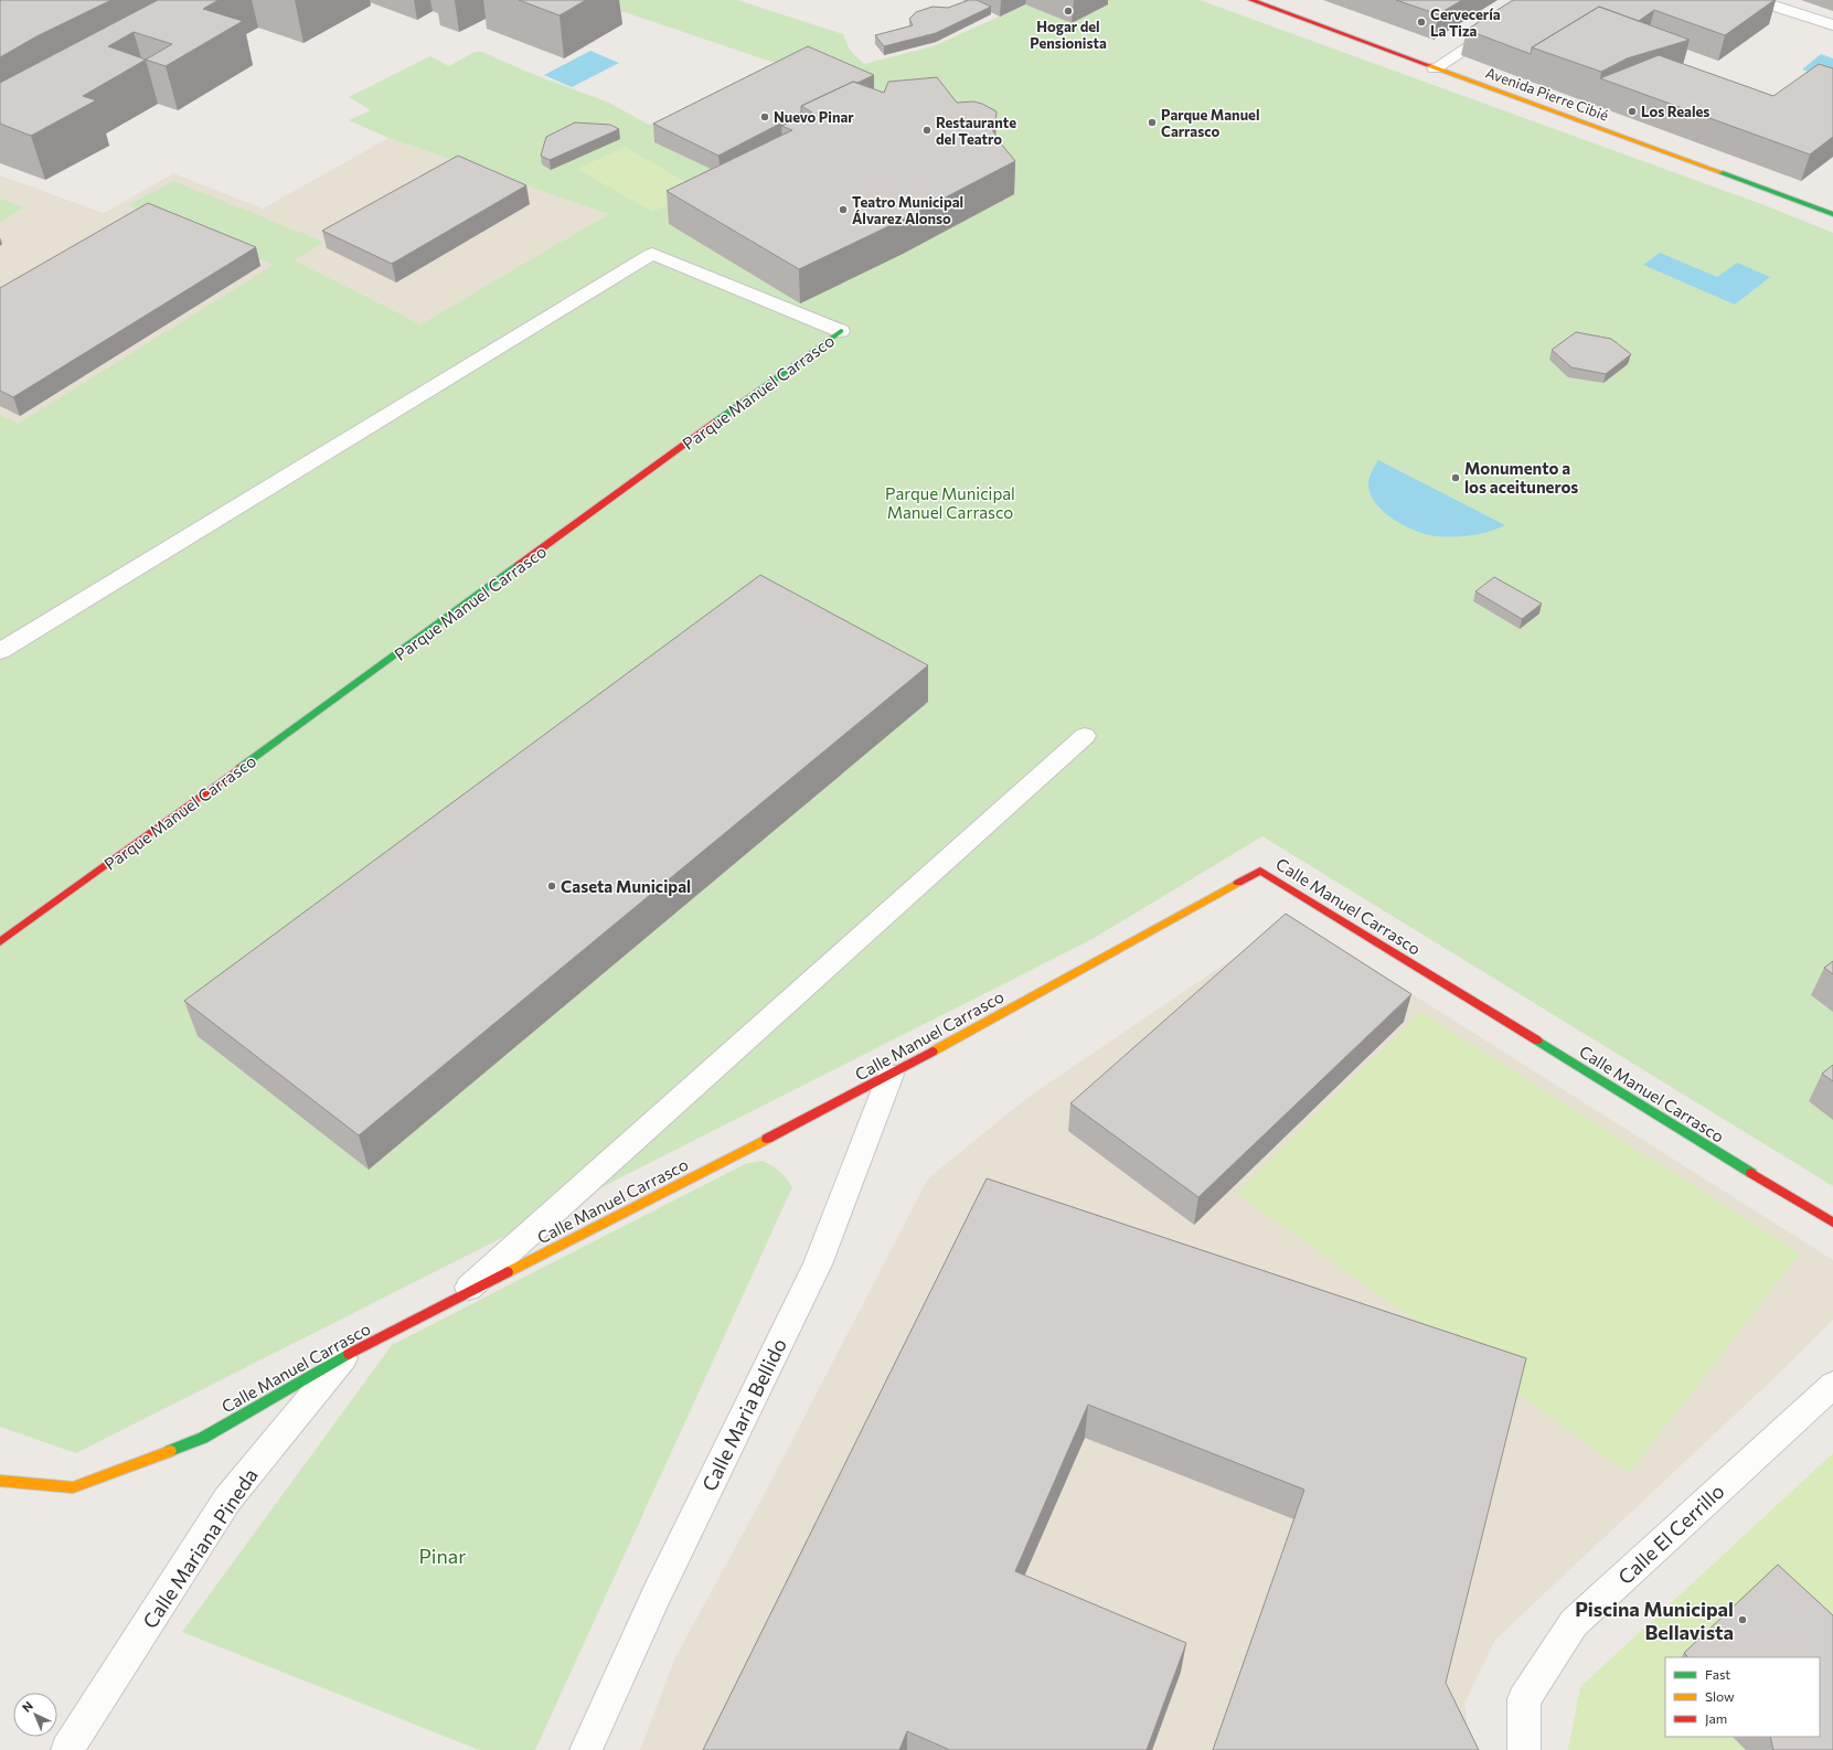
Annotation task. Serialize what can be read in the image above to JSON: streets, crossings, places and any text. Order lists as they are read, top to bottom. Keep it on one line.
{"streets":{"street":["Avenida Pierre Cibié","Parque Manuel Carrasco","Calle Manuel Carrasco","Calle Maria Bellido","Calle El Cerrillo","Calle Mariana Pineda"]},"crossings":[["Calle Manuel Carrasco","Calle Maria Bellido"],["Calle Manuel Carrasco","Calle Mariana Pineda"]],"parks":["Parque Municipal Manuel Carrasco","Pinar"],"places":["Hogar del Pensionista","Cervecería La Tiza","Los Reales","Nuevo Pinar","Parque Manuel Carrasco","Restaurante del Teatro","Teatro Municipal Álvarez Alonso","Monumento a los aceituneros","Caseta Municipal","Piscina Municipal Bellavista"],"legend":["Fast","Slow","Jam"],"north":"top left"}
